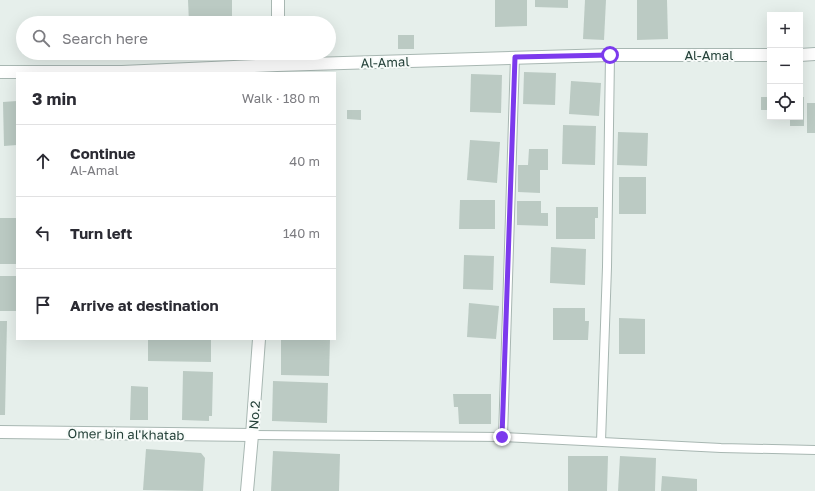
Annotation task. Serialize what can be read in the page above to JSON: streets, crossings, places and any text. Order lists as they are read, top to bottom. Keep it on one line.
{"streets":{"street":["Al-Amal","No.2","Omer bin al'khatab"]},"crossings":[["No.2","Omer bin al'khatab"]],"page":{"map_buttons":["+","−"],"search":"Search here","heading":["3 min","Walk · 180 m"],"list":[["Continue","Al-Amal","40 m"],["Turn left","140 m"],"Arrive at destination"]}}
